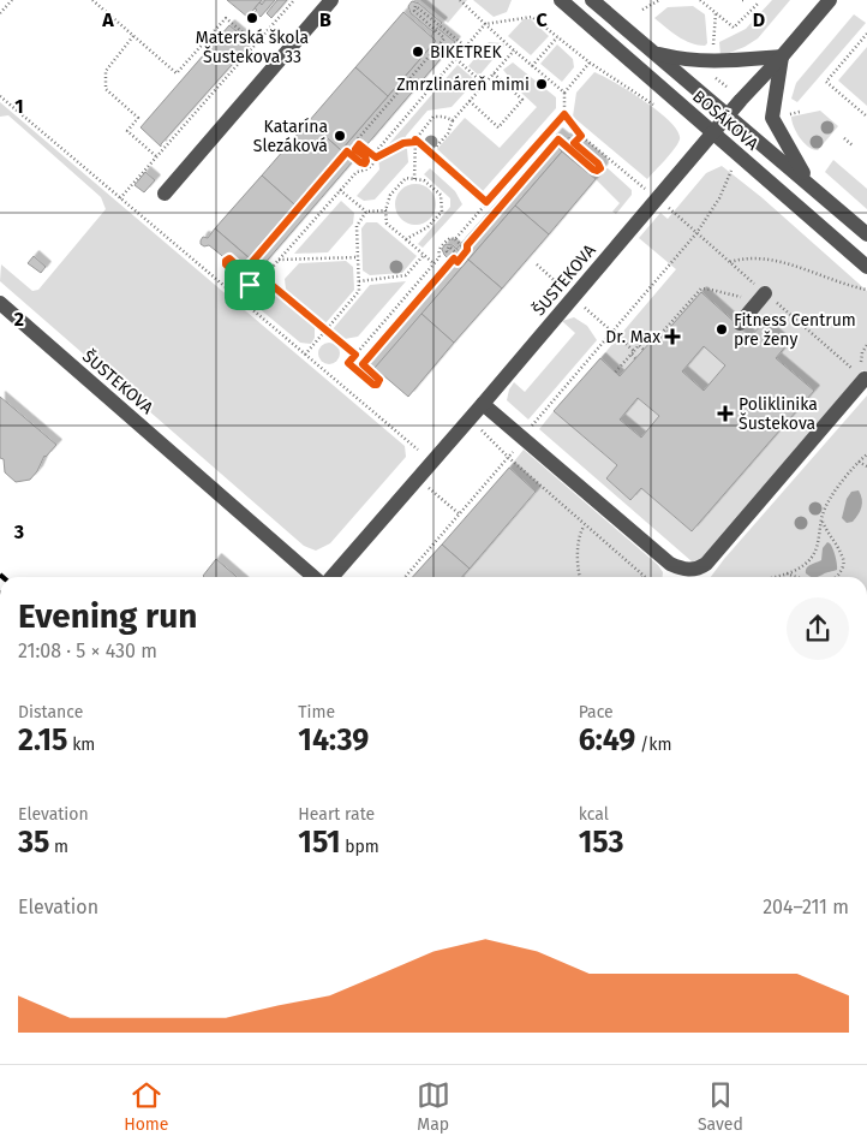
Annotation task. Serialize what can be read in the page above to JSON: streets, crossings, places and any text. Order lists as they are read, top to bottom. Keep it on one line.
{"streets":{"street":["BOSÁKOVA","ŠUSTEKOVA"]},"crossings":[["BOSÁKOVA","ŠUSTEKOVA"]],"places":{"other":["Materská škola Šustekova 33","BIKETREK","Zmrzlináreň mimi","Katarína Slezáková","Fitness Centrum pre ženy"],"health":["Dr. Max","Poliklinika Šustekova"]},"page":{"heading":["Evening run","21:08 · 5 × 430 m"],"stats":[["Distance","2.15 km"],["Time","14:39"],["Pace","6:49 /km"],["Elevation","35 m"],["Heart rate","151 bpm"],["kcal","153"]],"chart":["Elevation","204–211 m"],"tabs":["Home","Map","Saved"]},"grid":{"columns":["A","B","C","D"],"rows":["1","2","3"]}}
